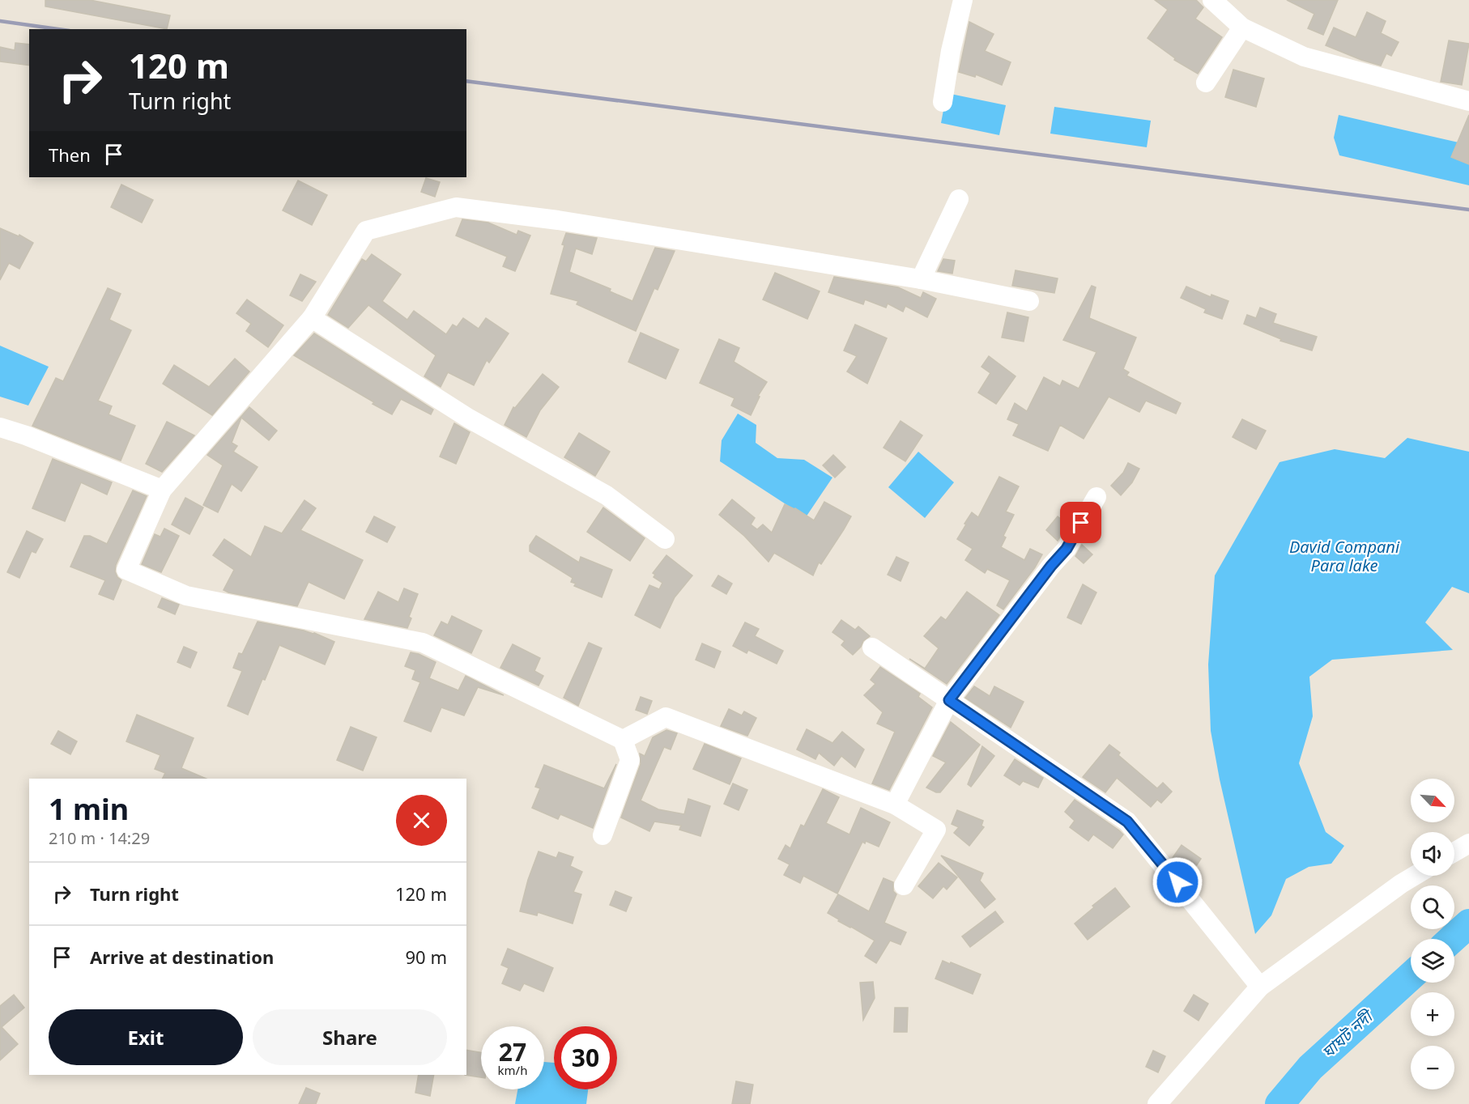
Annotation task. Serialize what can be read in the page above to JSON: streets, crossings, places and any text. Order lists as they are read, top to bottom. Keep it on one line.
{"water":["David Compani Para lake","ঘাঘট নদী"],"north":"bottom right","page":{"turn":["120 m","Turn right"],"then":"Then","map_buttons":["+","−"],"heading":["1 min","210 m · 14:29"],"list":[{"name":"Turn right","value":"120 m"},{"name":"Arrive at destination","value":"90 m"}],"buttons":["Exit","Share"],"speed":"27 km/h","limit":"30"}}
